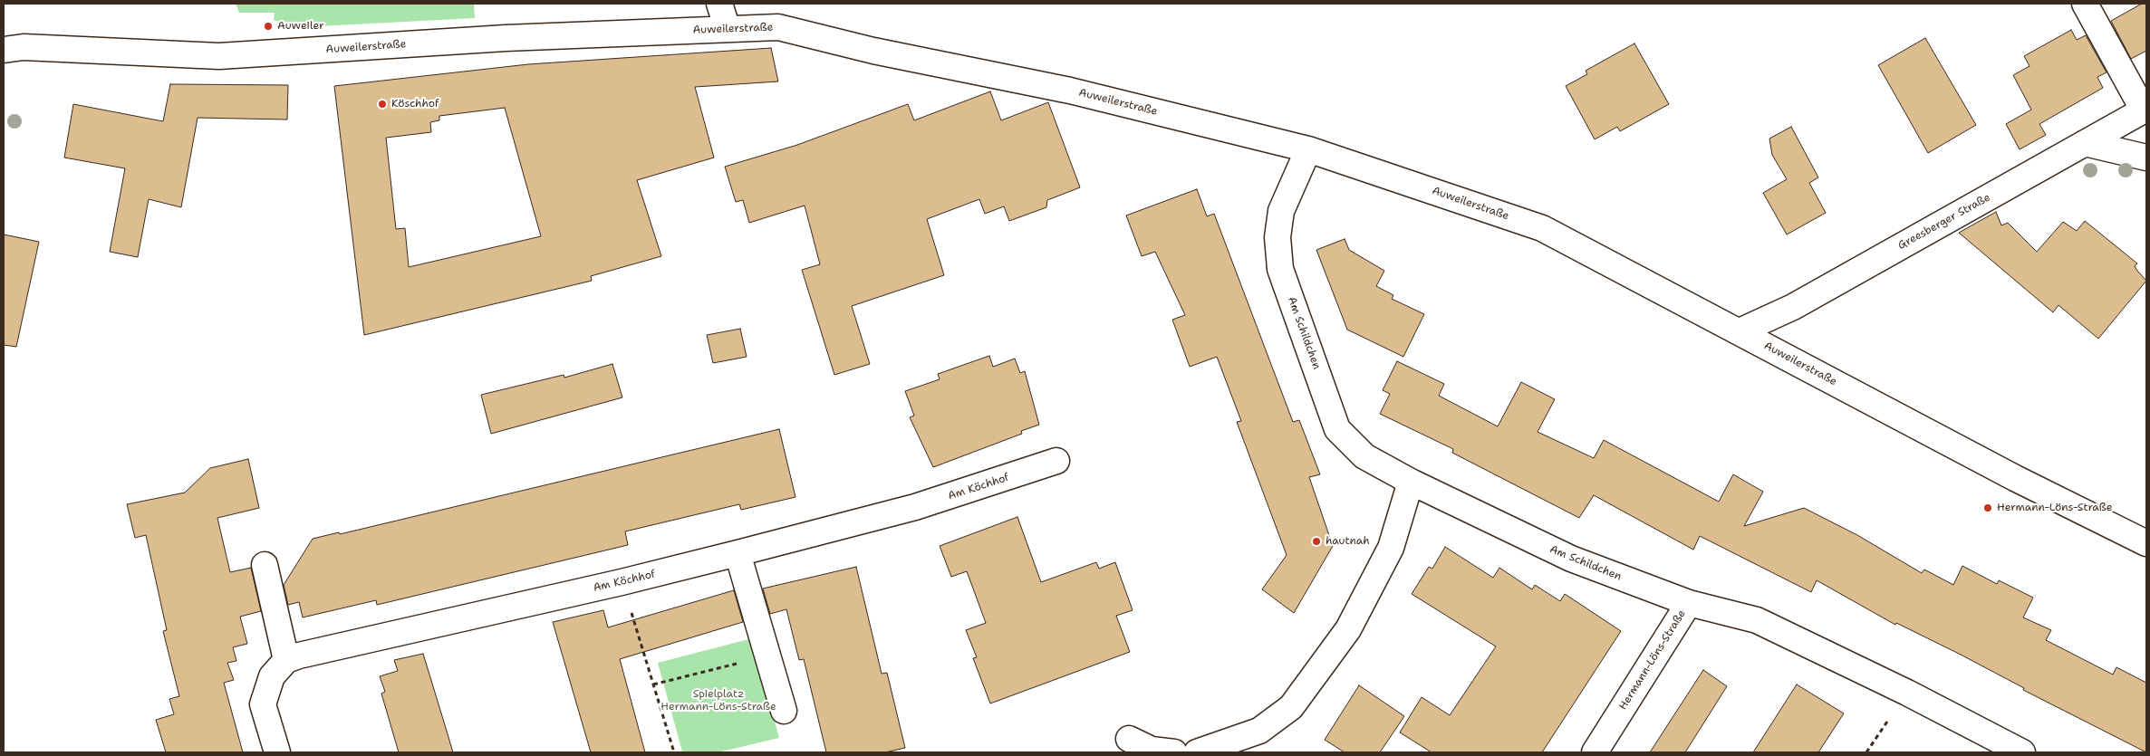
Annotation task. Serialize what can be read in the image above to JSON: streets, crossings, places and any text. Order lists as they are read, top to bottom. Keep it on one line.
{"streets":{"street":["Auweilerstraße","Greesberger Straße","Am Schildchen","Am Köchhof","Hermann-Löns-Straße"]},"crossings":[["Auweilerstraße","Greesberger Straße"],["Auweilerstraße","Am Schildchen"],["Am Schildchen","Hermann-Löns-Straße"]],"parks":["Spielplatz Hermann-Löns-Straße"],"places":["Auweiler","Köschhof","Hermann-Löns-Straße","hautnah"]}
